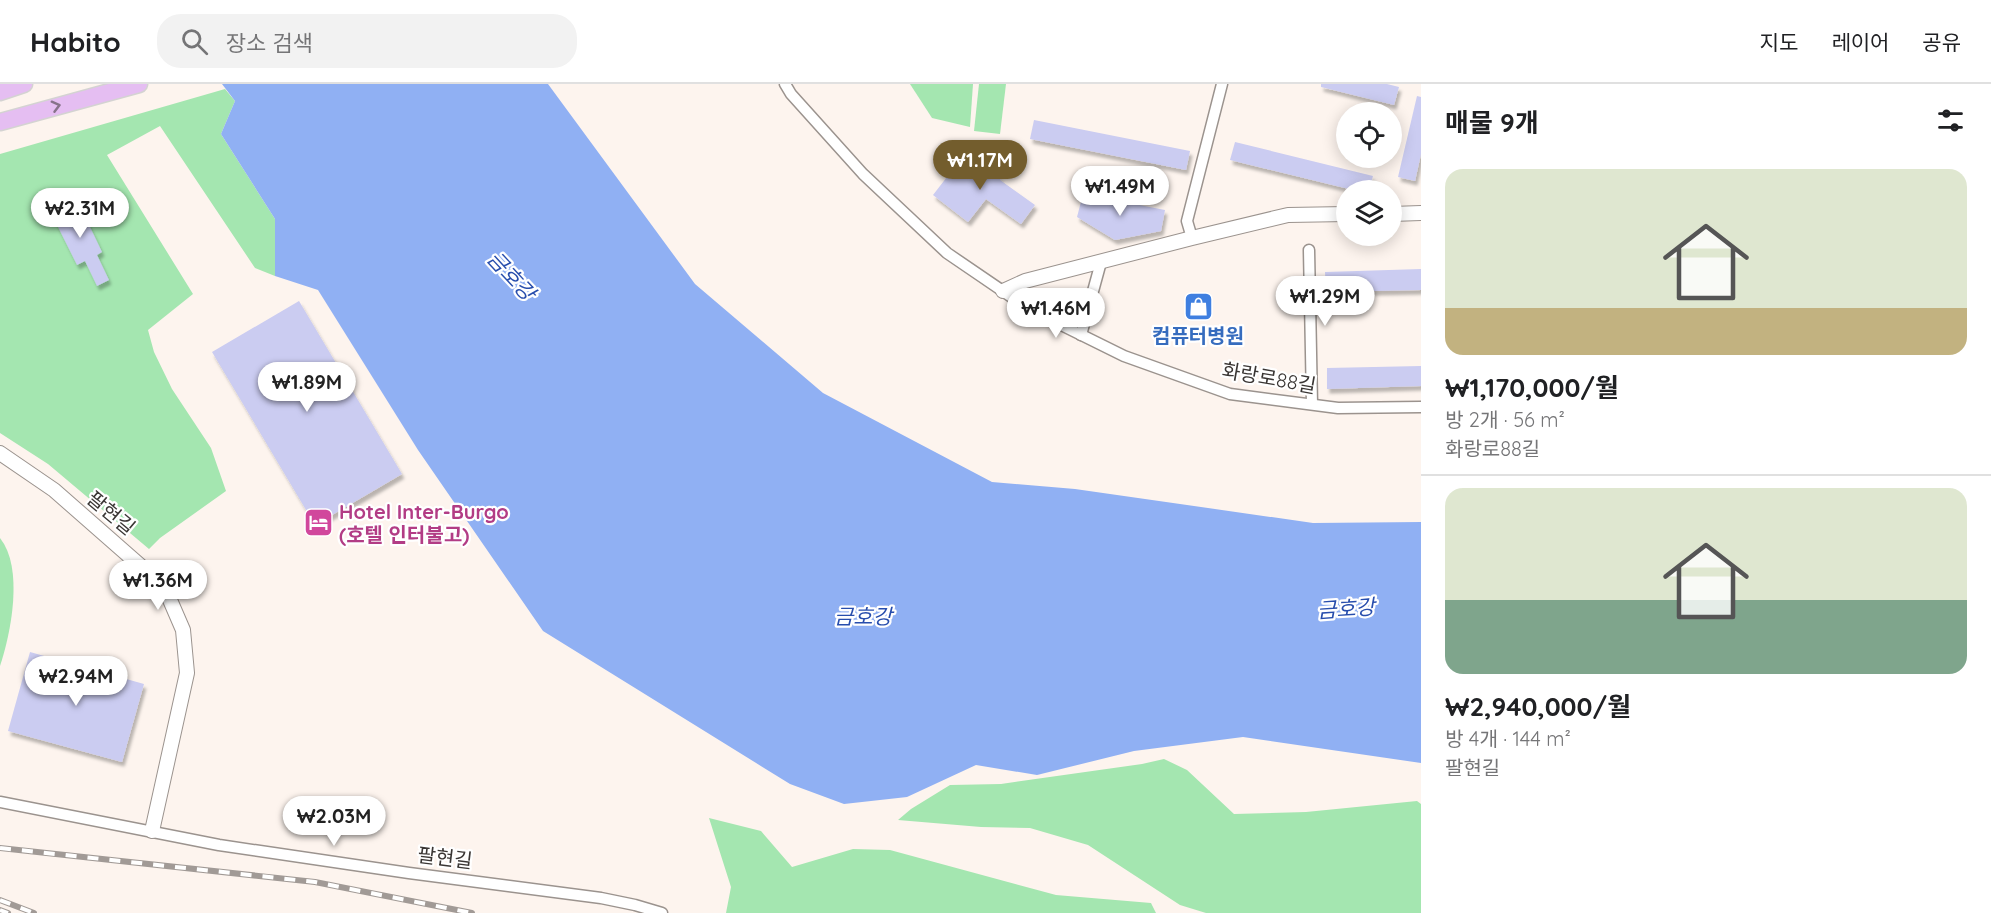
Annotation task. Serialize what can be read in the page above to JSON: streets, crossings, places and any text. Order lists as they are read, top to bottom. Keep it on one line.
{"streets":{"street":["화랑로88길","팔현길"]},"water":["금호강"],"places":{"shop":["컴퓨터병원"],"hotel":["Hotel Inter-Burgo (호텔 인터불고)"]},"page":{"header":"Habito","search":"장소 검색","nav":["지도","레이어","공유"],"heading":"매물 9개","price":["₩1.17M","₩1.49M","₩2.31M","₩1.29M","₩1.46M","₩1.89M","₩1.36M","₩2.94M","₩2.03M"],"list":[{"name":"₩1,170,000/월","note":"방 2개 · 56 m² · 화랑로88길"},{"name":"₩2,940,000/월","note":"방 4개 · 144 m² · 팔현길"}]}}
